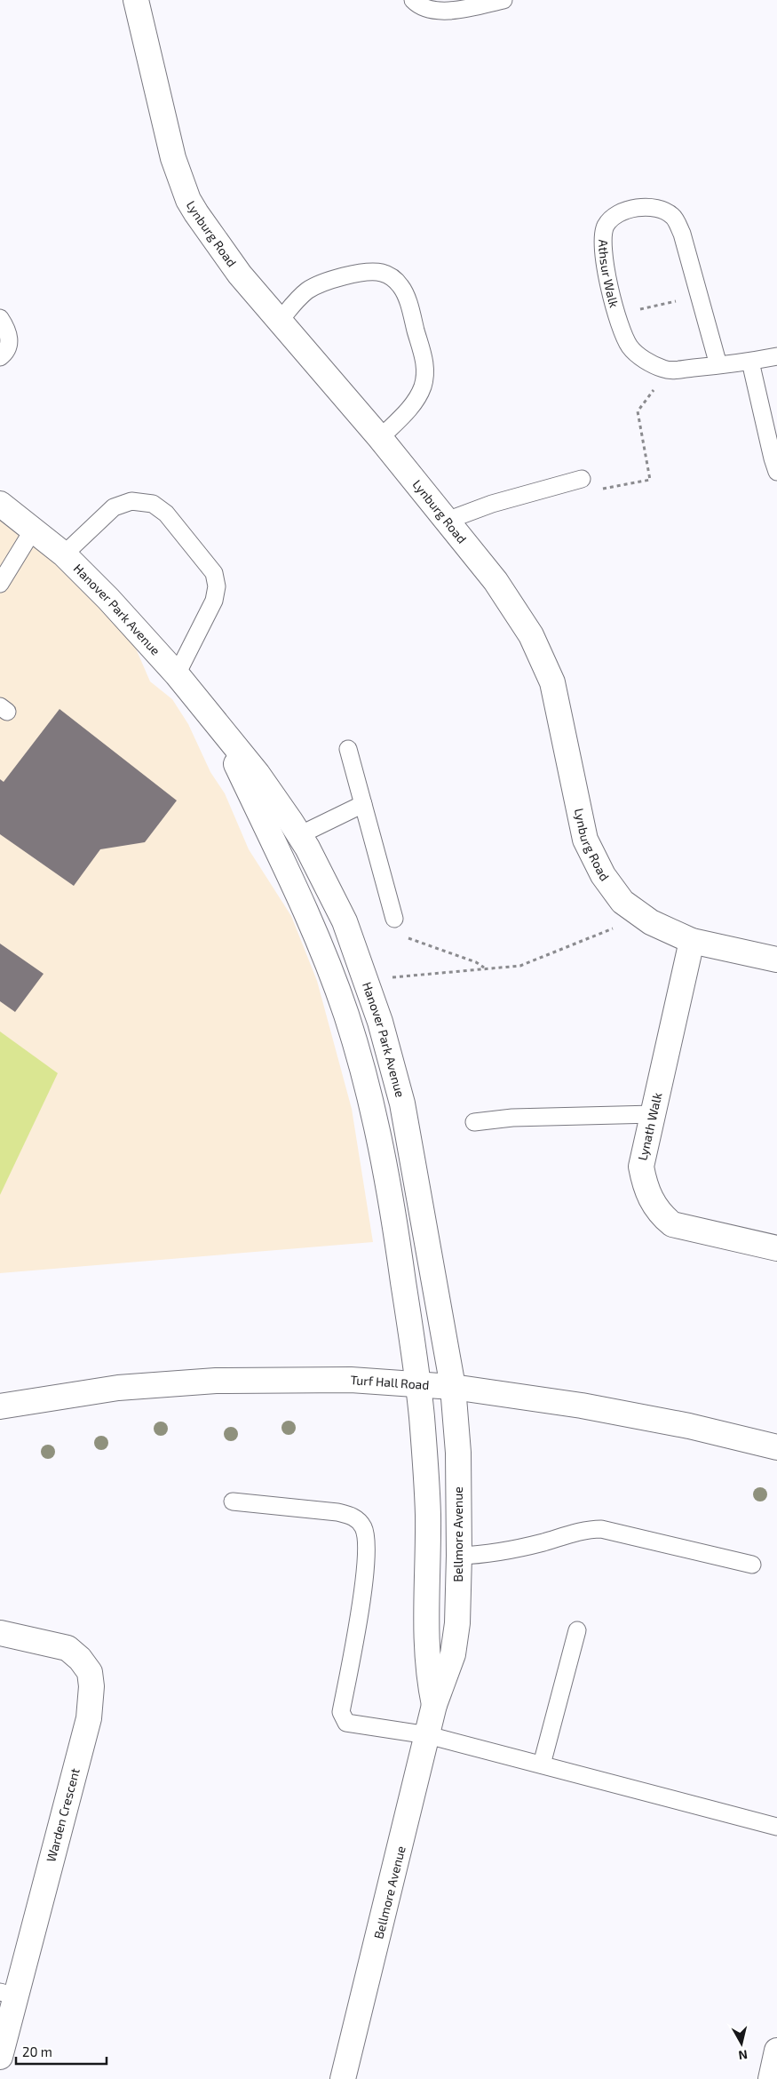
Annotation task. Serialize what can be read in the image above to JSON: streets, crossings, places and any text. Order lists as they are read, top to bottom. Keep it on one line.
{"streets":{"street":["Lynburg Road","Hanover Park Avenue","Lynath Walk","Turf Hall Road","Bellmore Avenue","Warden Crescent"],"lane":["Athsur Walk"]},"crossings":[["Lynburg Road","Lynath Walk"],["Hanover Park Avenue","Turf Hall Road"],["Hanover Park Avenue","Bellmore Avenue"],["Turf Hall Road","Bellmore Avenue"]],"scale_bar":"20 m","north":"bottom"}
